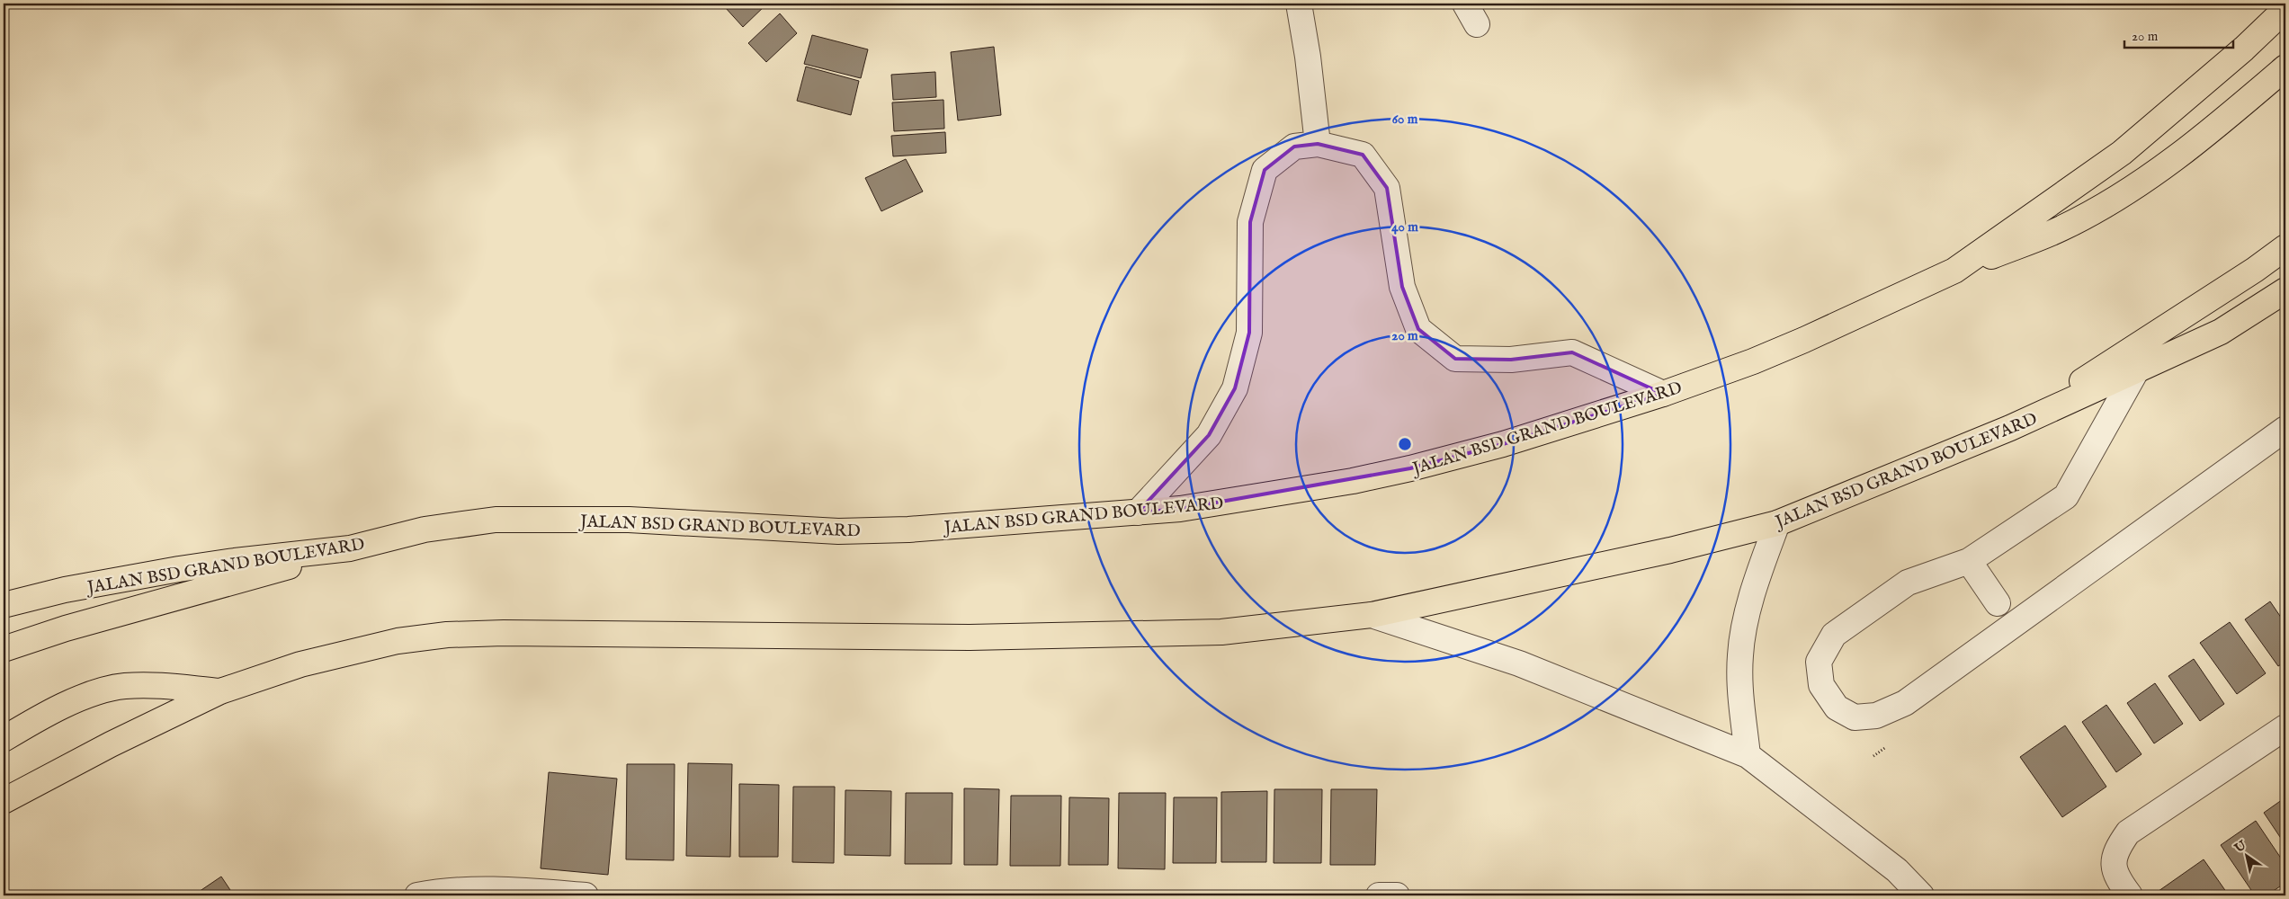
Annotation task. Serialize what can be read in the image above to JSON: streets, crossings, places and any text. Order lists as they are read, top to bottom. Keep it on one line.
{"streets":{"main road":["JALAN BSD GRAND BOULEVARD"]},"scale_bar":"20 m","north":"top left","rings":["60 m","40 m","20 m"]}
